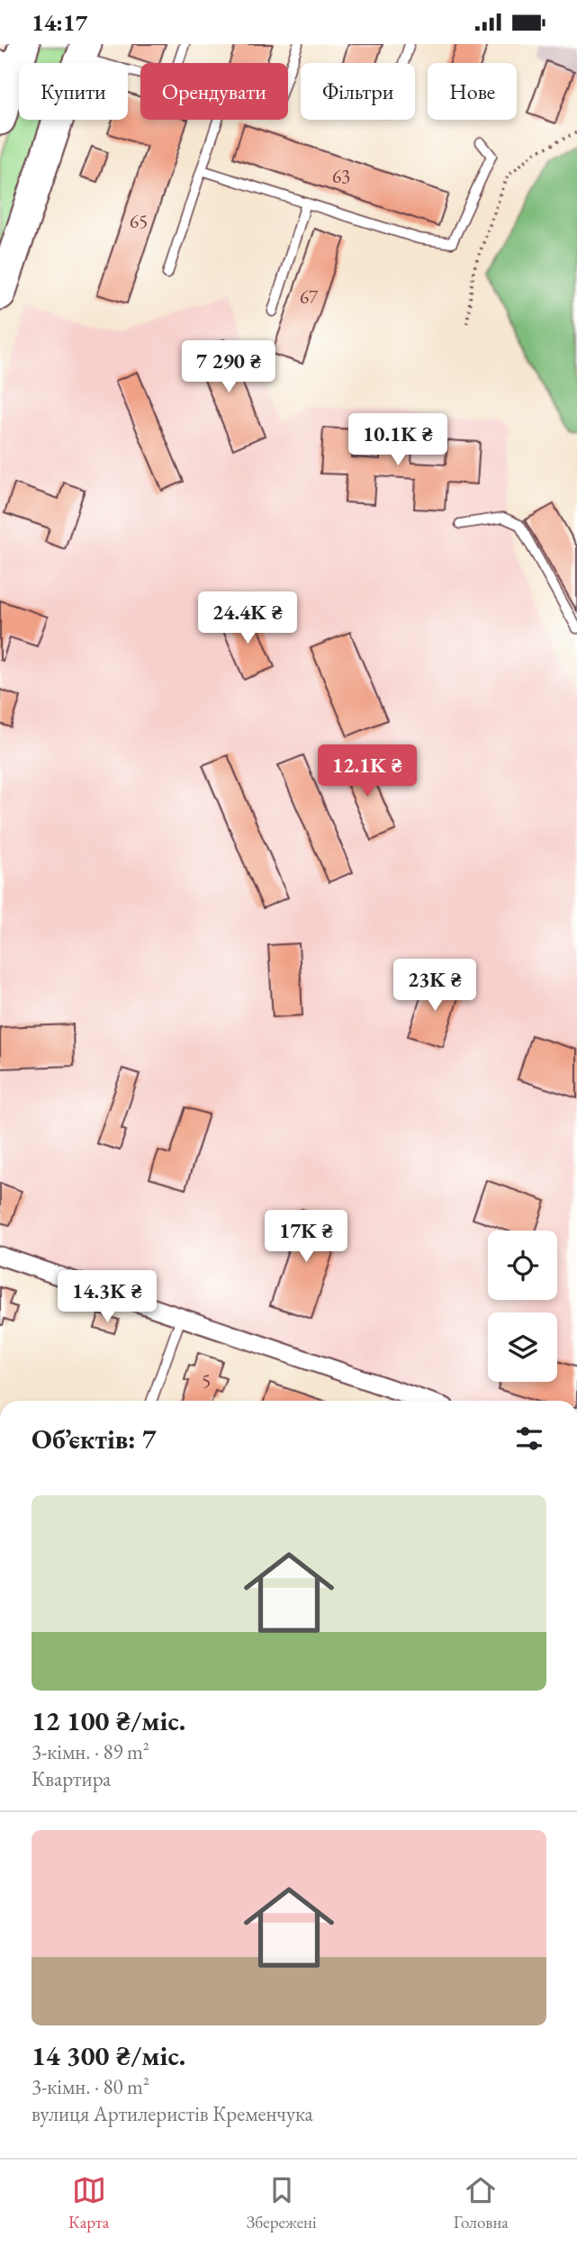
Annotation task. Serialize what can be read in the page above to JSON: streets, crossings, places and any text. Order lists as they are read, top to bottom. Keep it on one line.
{"house_numbers":["63","65","67","5"],"page":{"status":"14:17","chip":["Купити","Орендувати","Фільтри","Нове"],"price":["7 290 ₴","10.1K ₴","24.4K ₴","12.1K ₴","23K ₴","17K ₴","14.3K ₴"],"heading":"Об’єктів: 7","list":[{"name":"12 100 ₴/міс.","note":"3-кімн. · 89 m² · Квартира"},{"name":"14 300 ₴/міс.","note":"3-кімн. · 80 m² · вулиця Артилеристів Кременчука"}],"tabs":["Карта","Збережені","Головна"]}}
